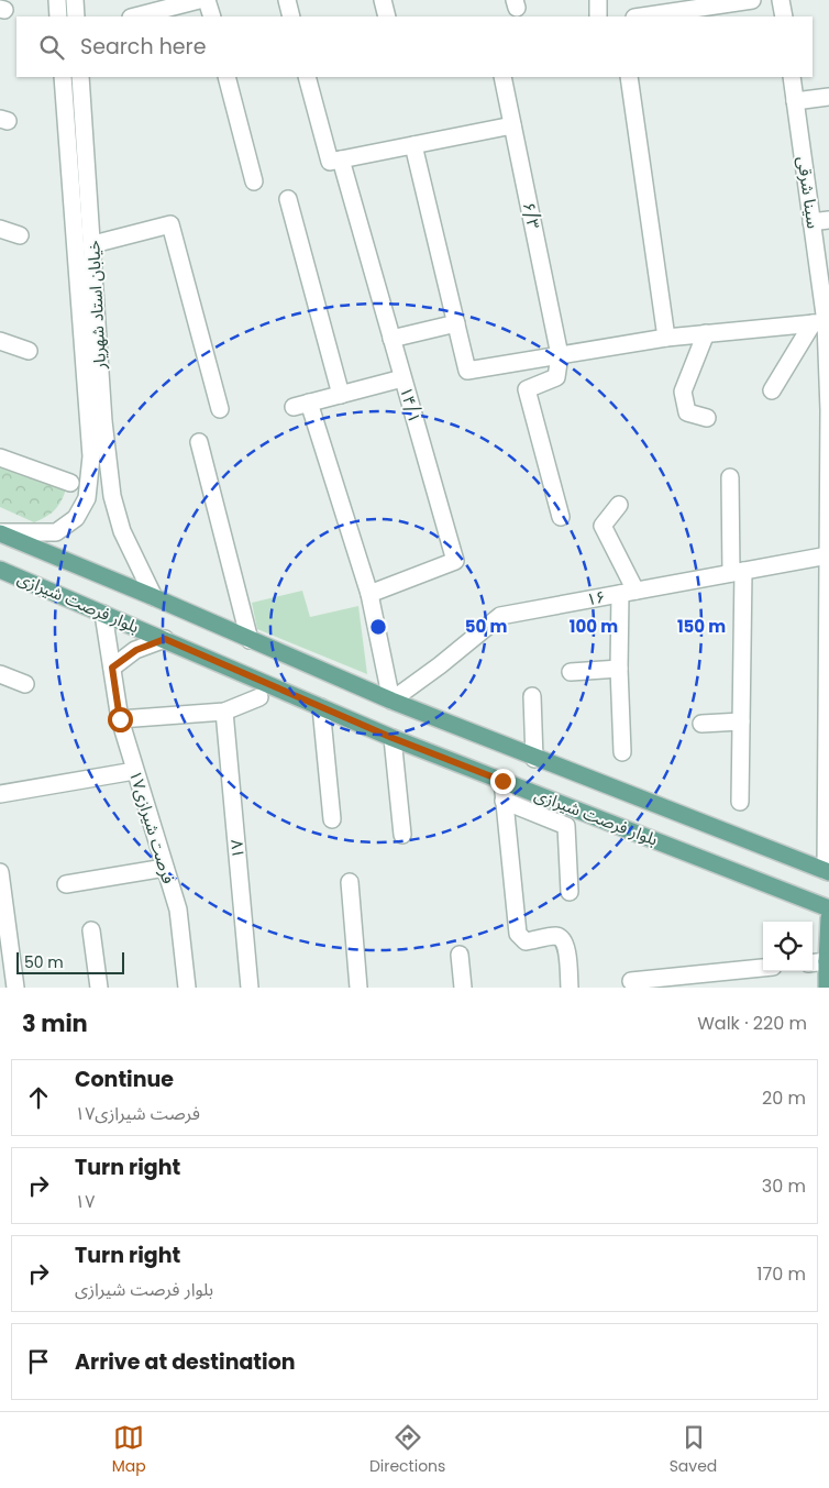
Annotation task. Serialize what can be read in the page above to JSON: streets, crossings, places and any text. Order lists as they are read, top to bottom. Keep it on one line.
{"streets":{"main road":["بلوار فرصت شیرازی"],"street":["سینا شرقی","۶/۳","خیابان استاد شهریار","۱۴/۱","۱۶","۱۷فرصت شیرازی","۱۷"]},"crossings":[["سینا شرقی","۱۶"],["سینا شرقی","بلوار فرصت شیرازی"],["خیابان استاد شهریار","بلوار فرصت شیرازی"],["۱۶","بلوار فرصت شیرازی"],["بلوار فرصت شیرازی","۱۷فرصت شیرازی"]],"scale_bar":"50 m","page":{"search":"Search here","scale":"50 m","heading":["3 min","Walk · 220 m"],"list":[["Continue","۱۷فرصت شیرازی","20 m"],["Turn right","۱۷","30 m"],["Turn right","بلوار فرصت شیرازی","170 m"],"Arrive at destination"],"nav":["Map","Directions","Saved"]},"rings":["50 m","100 m","150 m"]}
